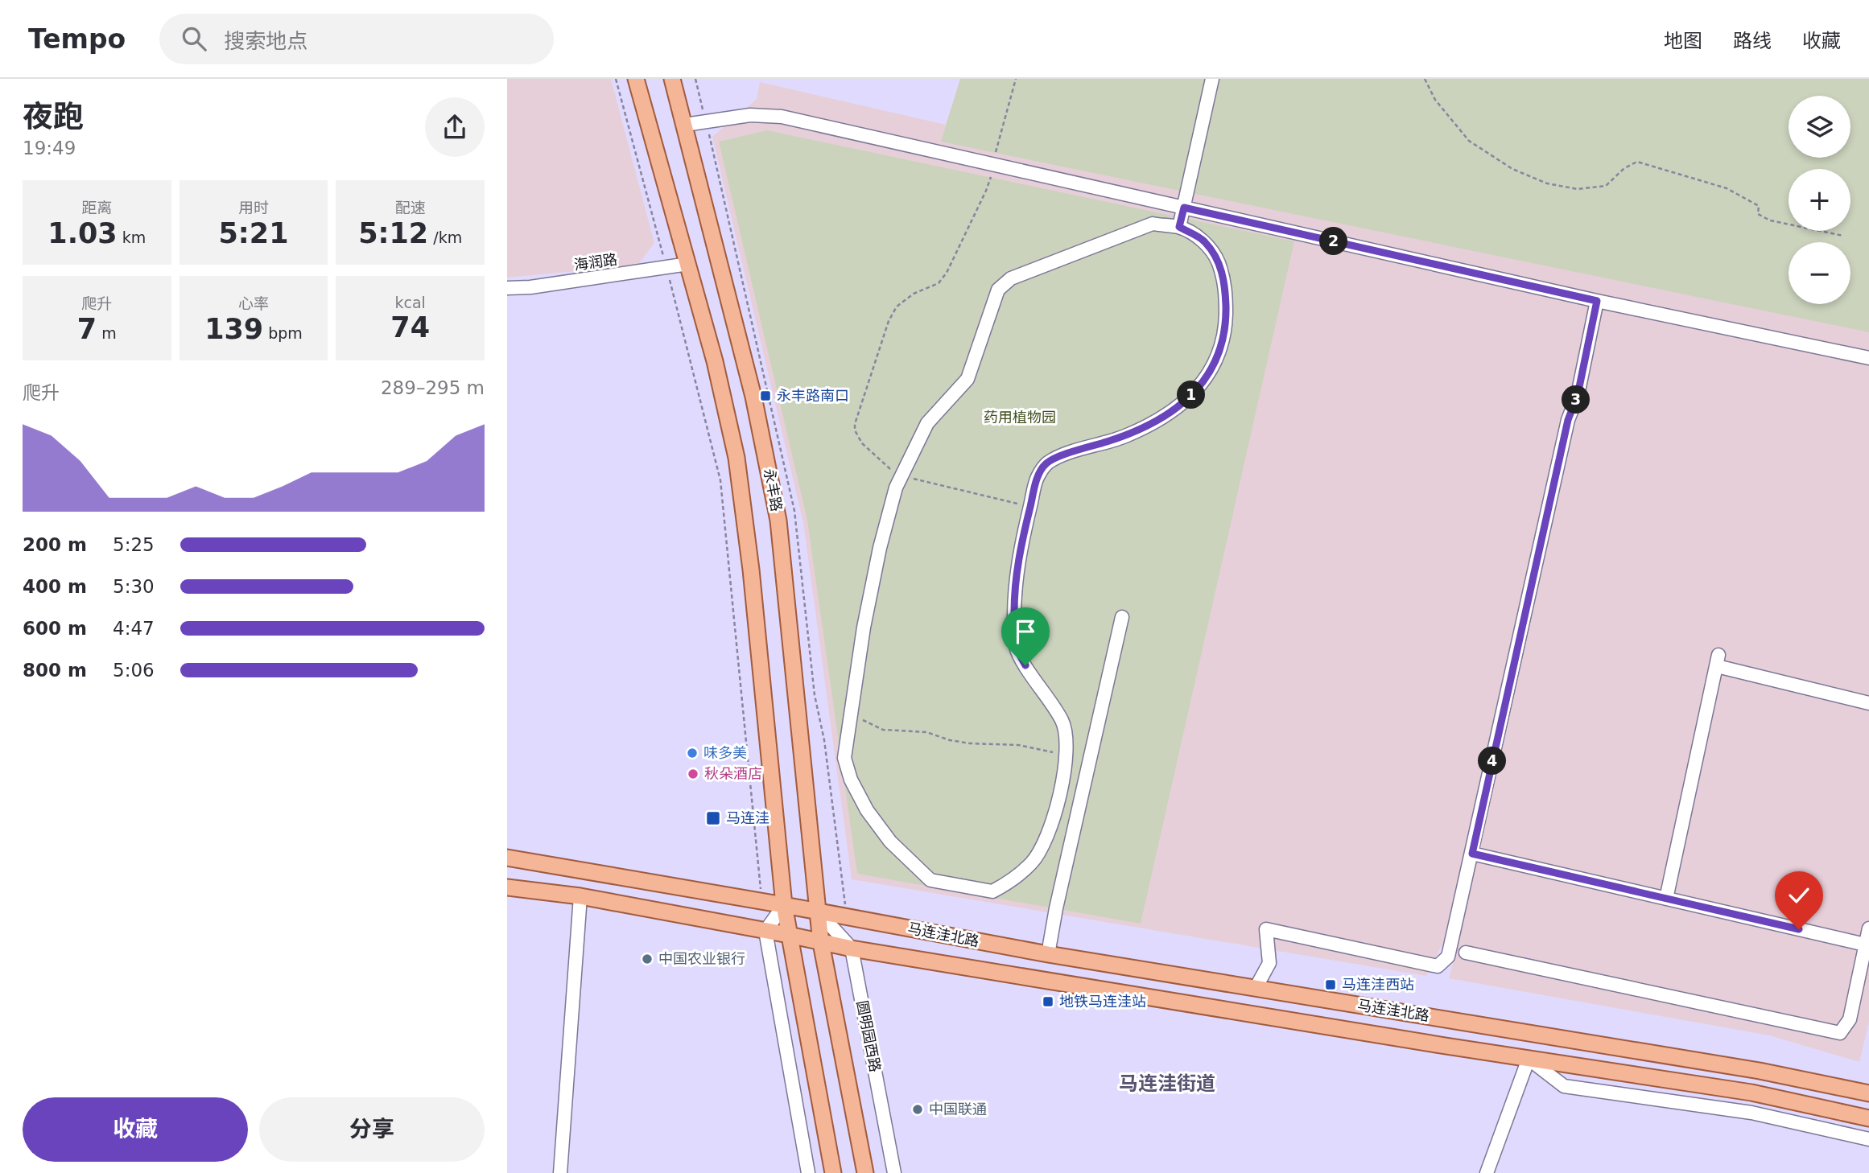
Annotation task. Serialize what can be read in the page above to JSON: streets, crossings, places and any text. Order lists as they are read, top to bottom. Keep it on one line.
{"streets":{"main road":["永丰路","马连洼北路","圆明园西路"],"street":["海润路"]},"crossings":[["海润路","永丰路"],["永丰路","马连洼北路"],["永丰路","圆明园西路"],["马连洼北路","圆明园西路"]],"districts":["马连洼街道"],"parks":["药用植物园"],"places":{"transit":["永丰路南口","马连洼","马连洼西站","地铁马连洼站"],"other":["味多美","秋朵酒店","中国农业银行","中国联通"]},"page":{"header":"Tempo","search":"搜索地点","nav":["地图","路线","收藏"],"heading":["夜跑","19:49"],"map_buttons":["+","−"],"stats":[["距离","1.03 km"],["用时","5:21"],["配速","5:12 /km"],["爬升","7 m"],["心率","139 bpm"],["kcal","74"]],"pins":["2","1","3","4"],"chart":["爬升","289–295 m"],"list":[{"name":"200 m","note":"5:25"},{"name":"400 m","note":"5:30"},{"name":"600 m","note":"4:47"},{"name":"800 m","note":"5:06"}],"buttons":["收藏","分享"]}}
